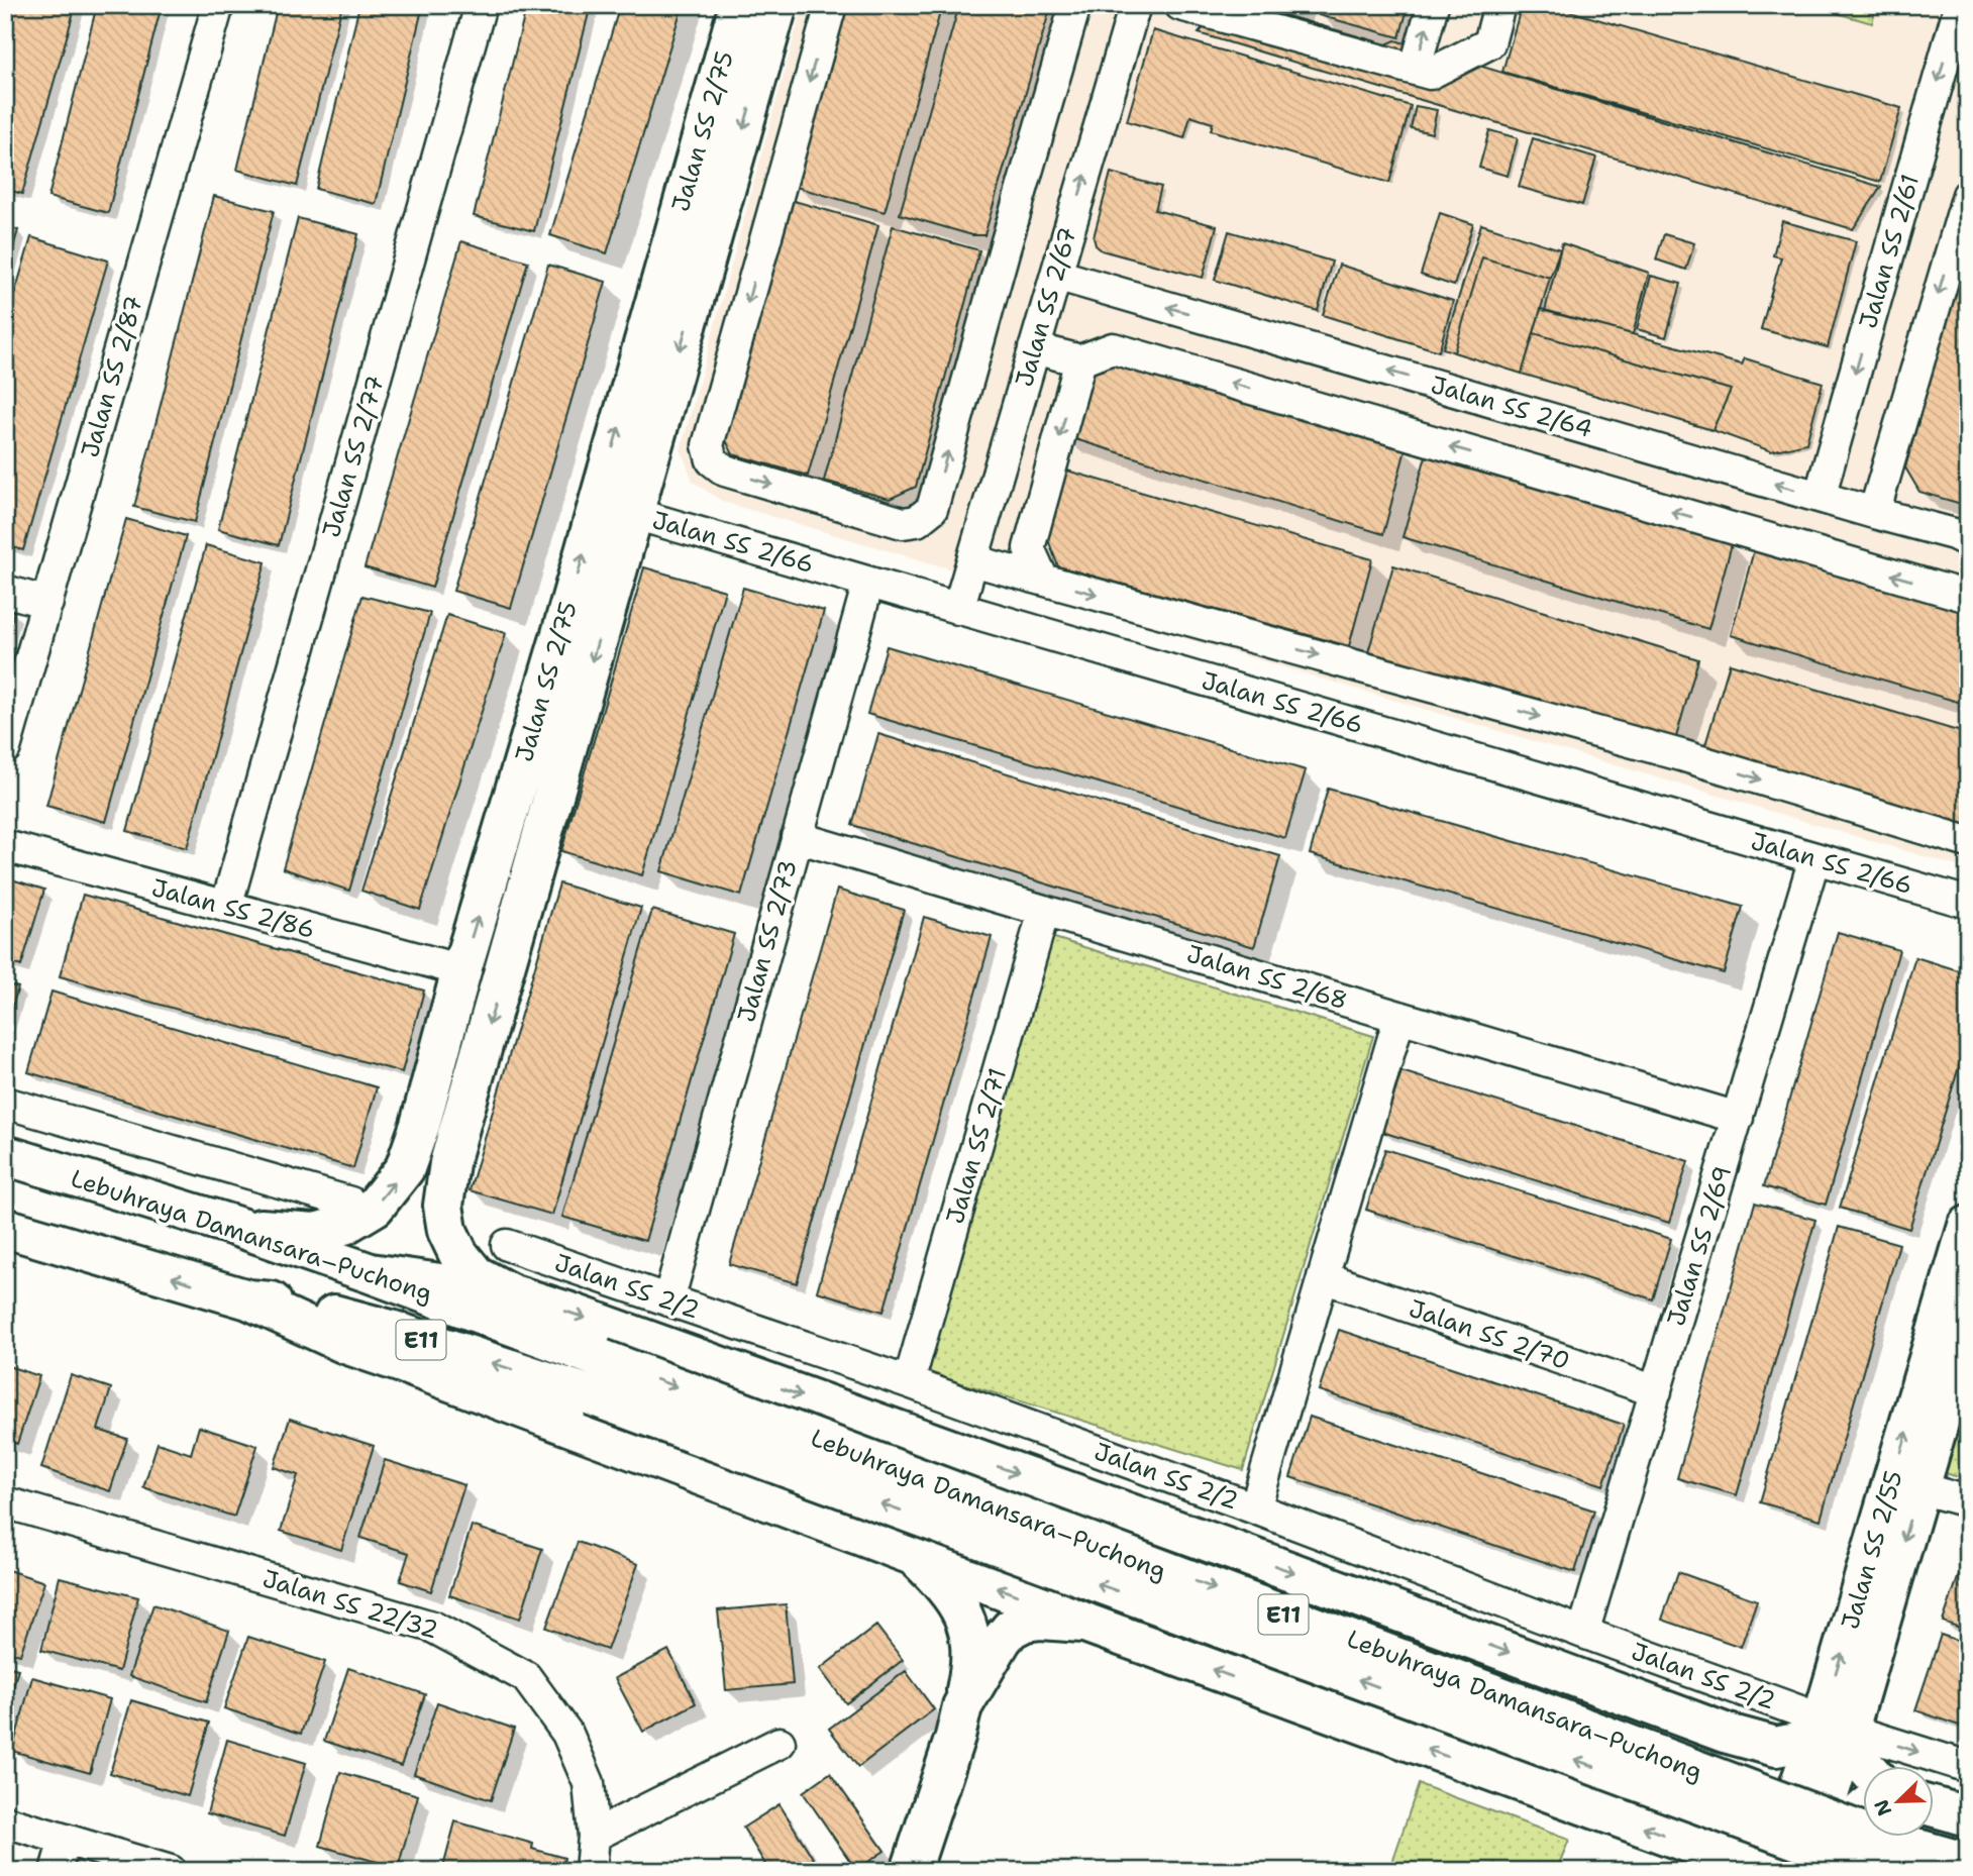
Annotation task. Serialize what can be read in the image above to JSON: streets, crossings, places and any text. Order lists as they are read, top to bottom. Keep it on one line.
{"streets":{"main road":["Jalan SS 2/75","Lebuhraya Damansara–Puchong","E11","Jalan SS 2/55"],"street":["Jalan SS 2/61","Jalan SS 2/67","Jalan SS 2/87","Jalan SS 2/64","Jalan SS 2/77","Jalan SS 2/66","Jalan SS 2/86","Jalan SS 2/73","Jalan SS 2/68","Jalan SS 2/71","Jalan SS 2/69","Jalan SS 2/2","Jalan SS 2/70","Jalan SS 22/32"]},"crossings":[["Jalan SS 2/75","Jalan SS 2/66"],["Jalan SS 2/75","Jalan SS 2/86"],["Jalan SS 2/75","Lebuhraya Damansara–Puchong"],["Jalan SS 2/61","Jalan SS 2/64"],["Jalan SS 2/67","Jalan SS 2/64"],["Jalan SS 2/67","Jalan SS 2/66"],["Jalan SS 2/77","Jalan SS 2/86"],["Jalan SS 2/66","Jalan SS 2/73"],["Jalan SS 2/66","Jalan SS 2/69"],["Jalan SS 2/73","Jalan SS 2/68"],["Jalan SS 2/73","Jalan SS 2/2"],["Jalan SS 2/68","Jalan SS 2/71"],["Jalan SS 2/68","Jalan SS 2/69"],["Jalan SS 2/71","Jalan SS 2/2"],["Jalan SS 2/69","Jalan SS 2/2"],["Jalan SS 2/69","Jalan SS 2/70"],["Jalan SS 2/2","Jalan SS 2/55"]],"one_way":["Jalan SS 2/67"],"north":"bottom left"}
